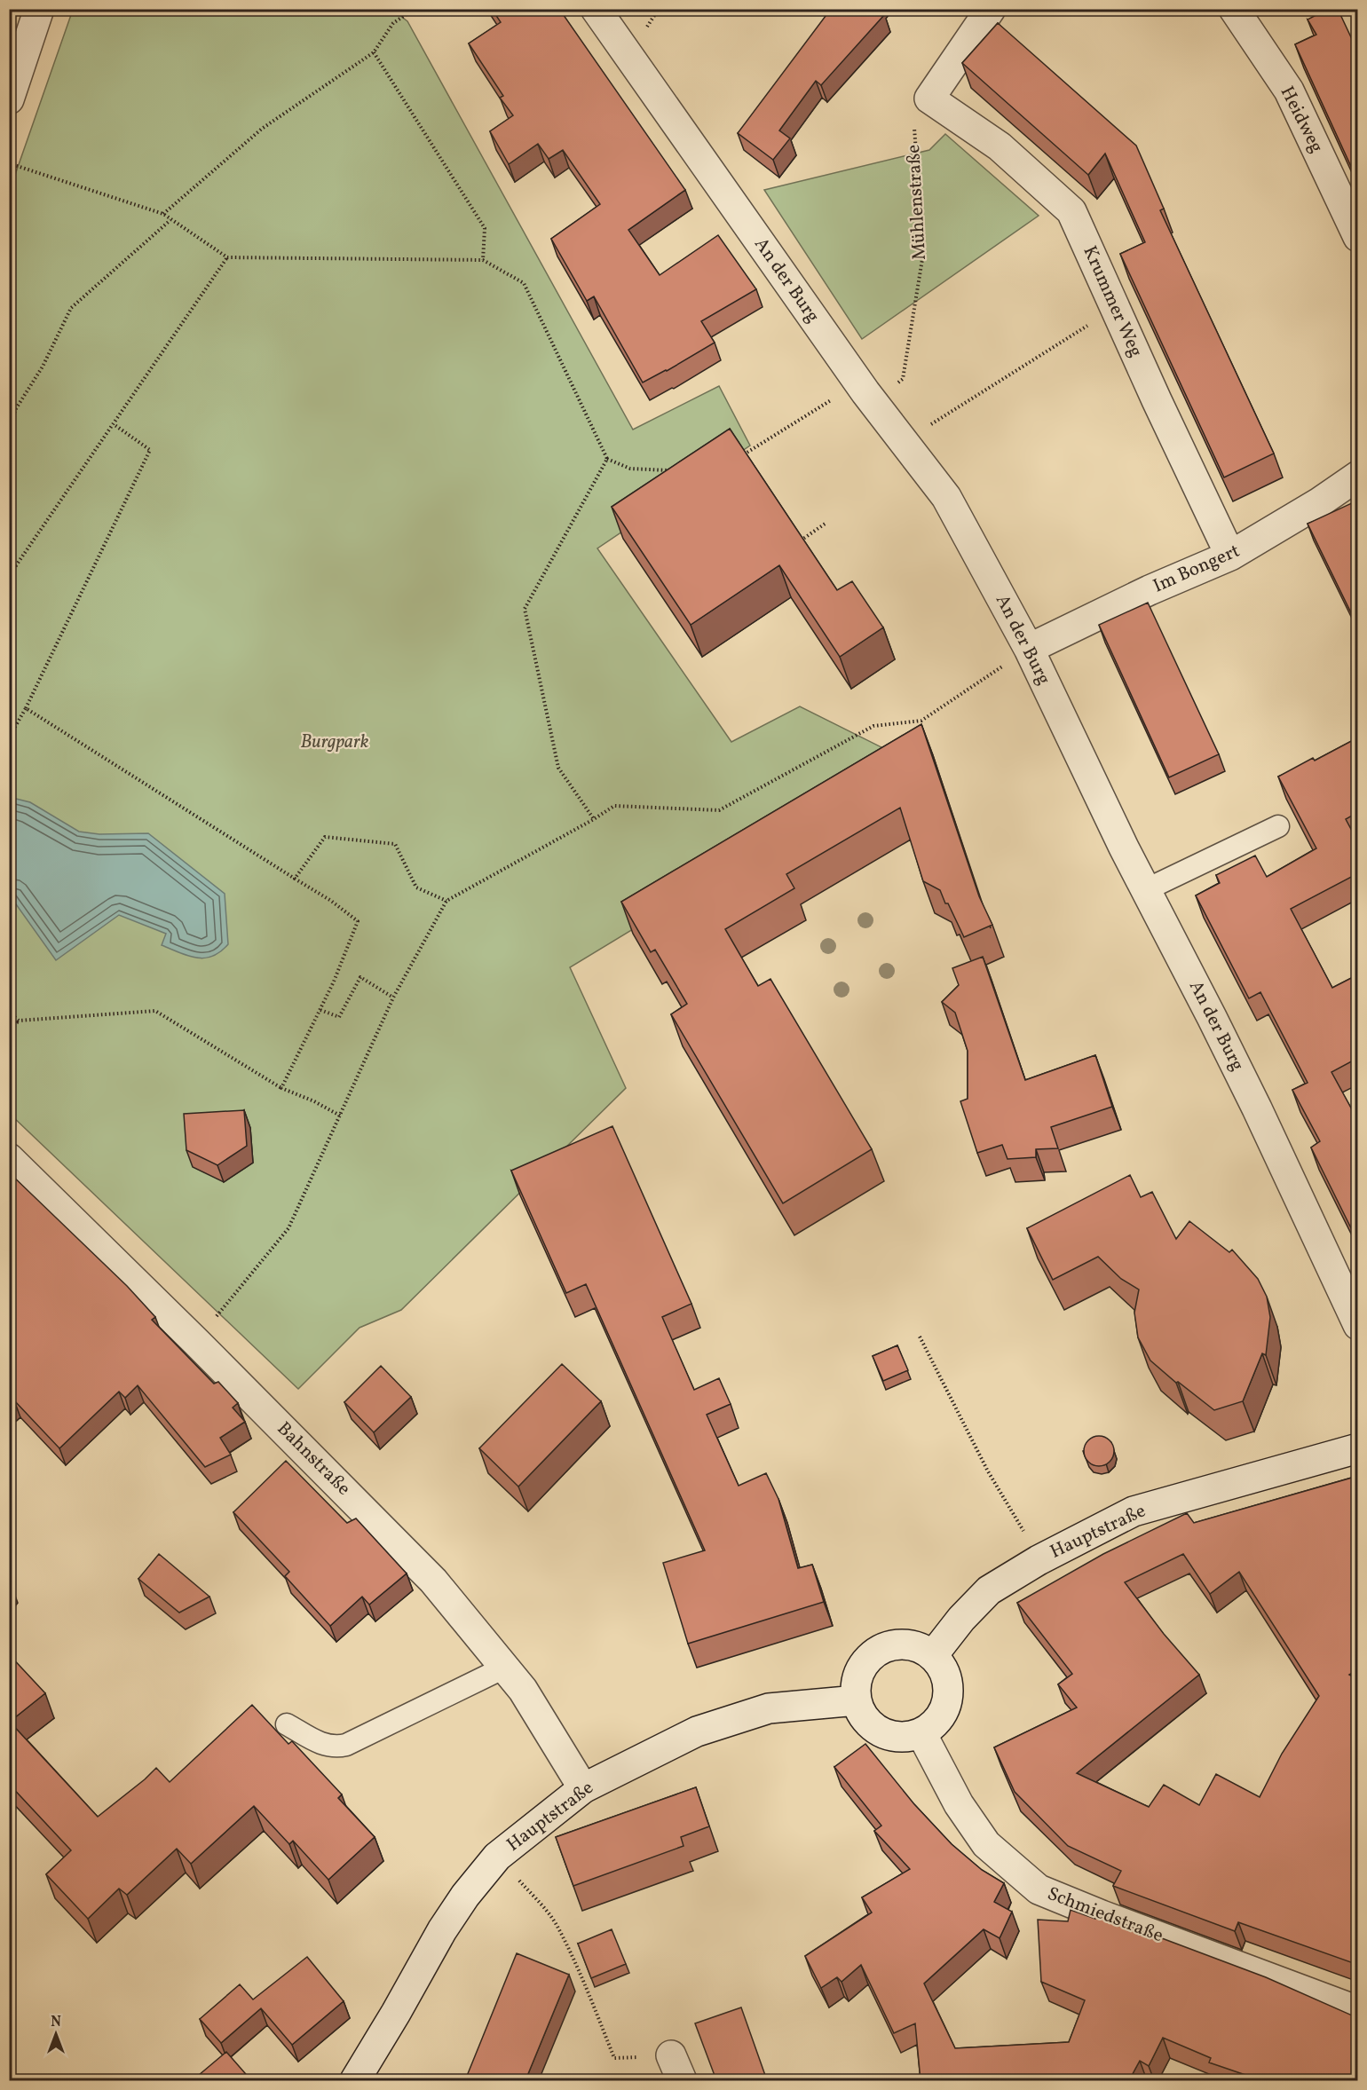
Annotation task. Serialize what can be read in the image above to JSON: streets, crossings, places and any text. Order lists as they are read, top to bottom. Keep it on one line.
{"streets":{"street":["Heidweg","An der Burg","Krummer Weg","Im Bongert","Bahnstraße","Hauptstraße","Schmiedstraße"],"path":["Mühlenstraße"]},"crossings":[["Mühlenstraße","An der Burg"],["Mühlenstraße","Krummer Weg"],["An der Burg","Im Bongert"],["Krummer Weg","Im Bongert"],["Bahnstraße","Hauptstraße"],["Hauptstraße","Schmiedstraße"]],"parks":["Burgpark"],"north":"top"}
